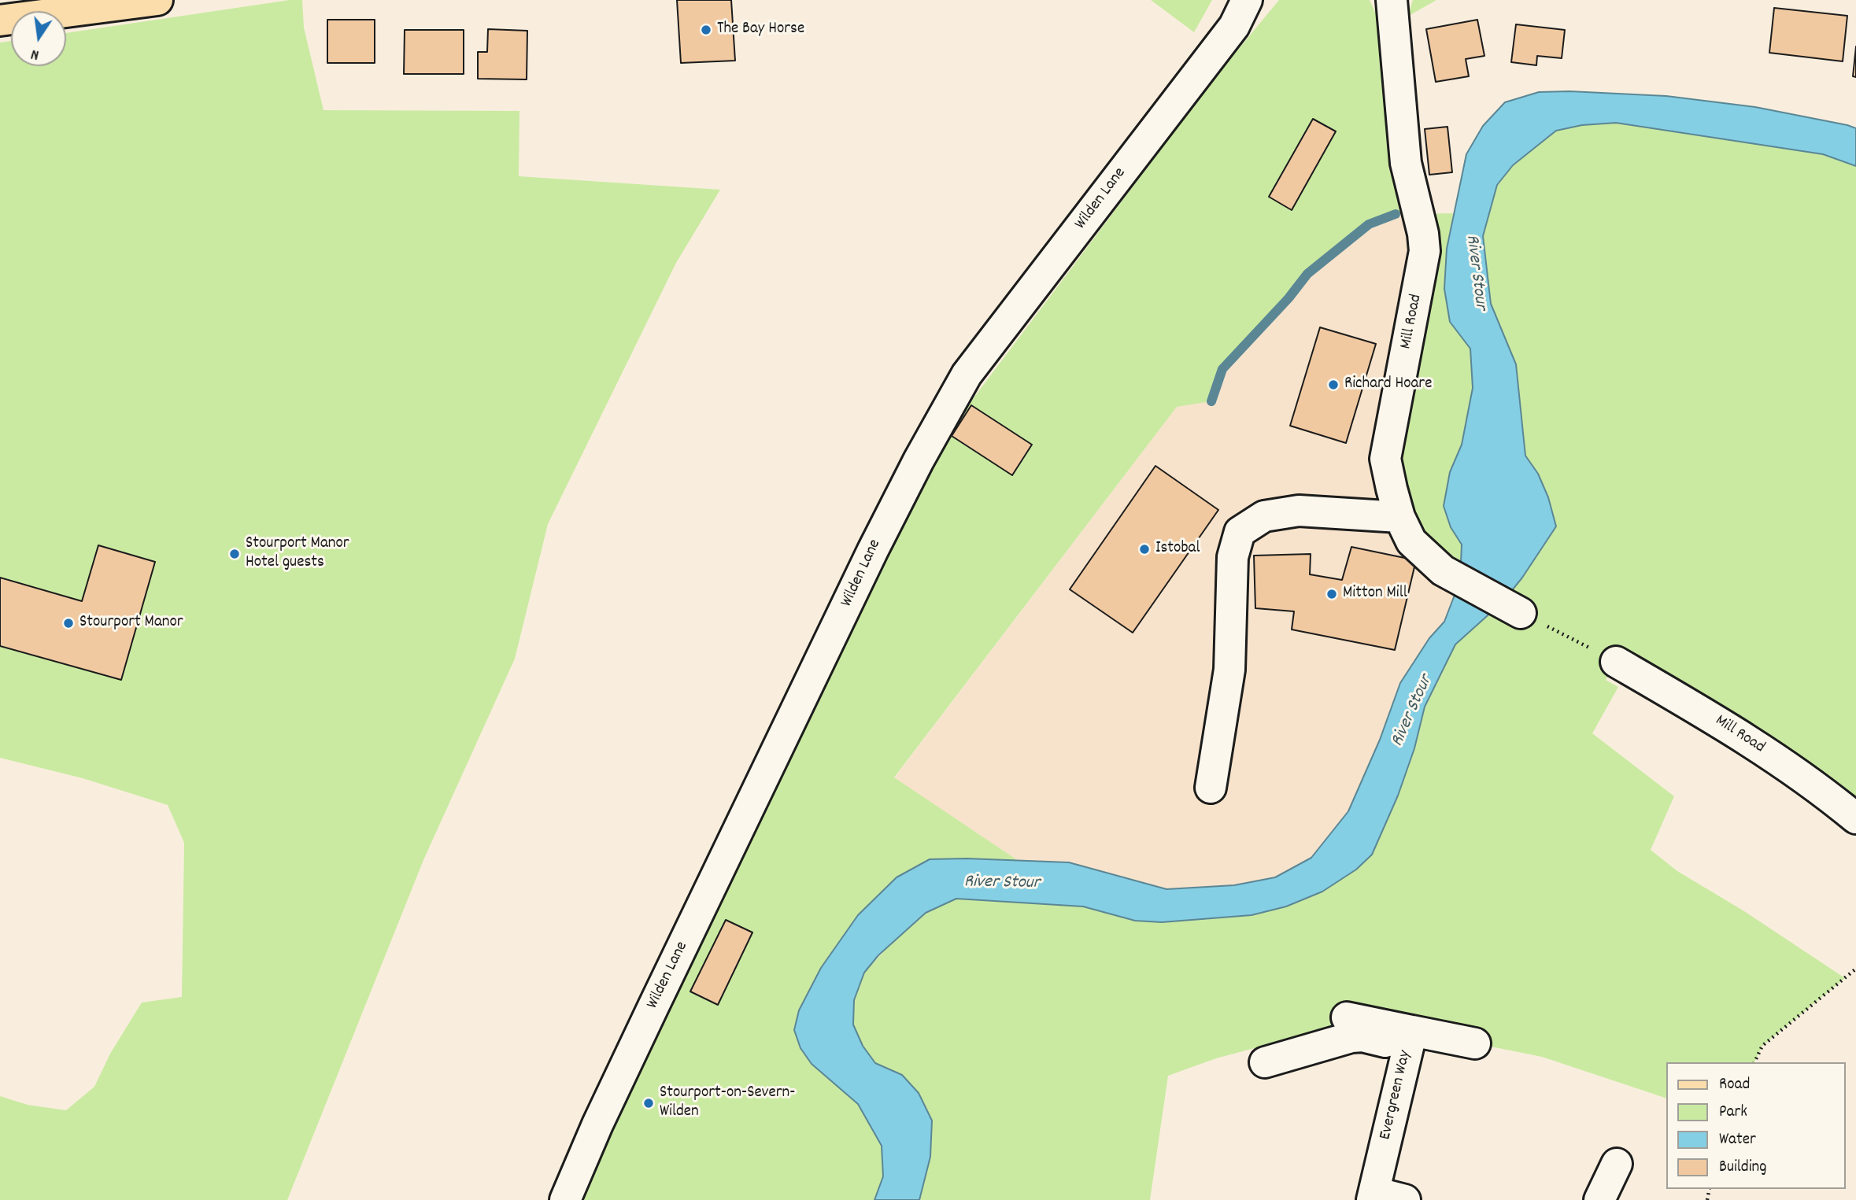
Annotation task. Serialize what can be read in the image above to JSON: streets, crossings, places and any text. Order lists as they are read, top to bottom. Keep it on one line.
{"streets":{"street":["Wilden Lane","Mill Road","Evergreen Way"]},"water":["River Stour"],"places":["The Bay Horse","Richard Hoare","Istobal","Stourport Manor Hotel guests","Mitton Mill","Stourport Manor","Stourport-on-Severn- Wilden"],"legend":["Road","Park","Water","Building"],"north":"bottom"}
